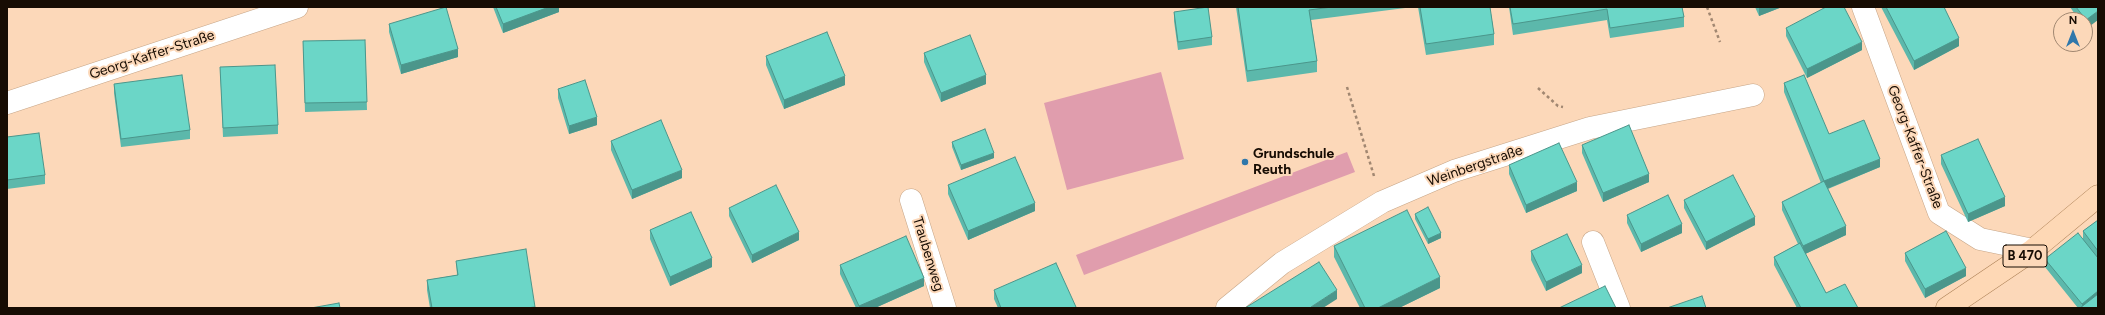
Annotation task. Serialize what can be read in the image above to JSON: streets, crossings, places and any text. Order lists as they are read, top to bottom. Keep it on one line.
{"streets":{"main road":["B 470"],"street":["Georg-Kaffer-Straße","Weinbergstraße","Traubenweg"]},"crossings":[["Georg-Kaffer-Straße","B 470"]],"places":["Grundschule Reuth"],"north":"top"}
